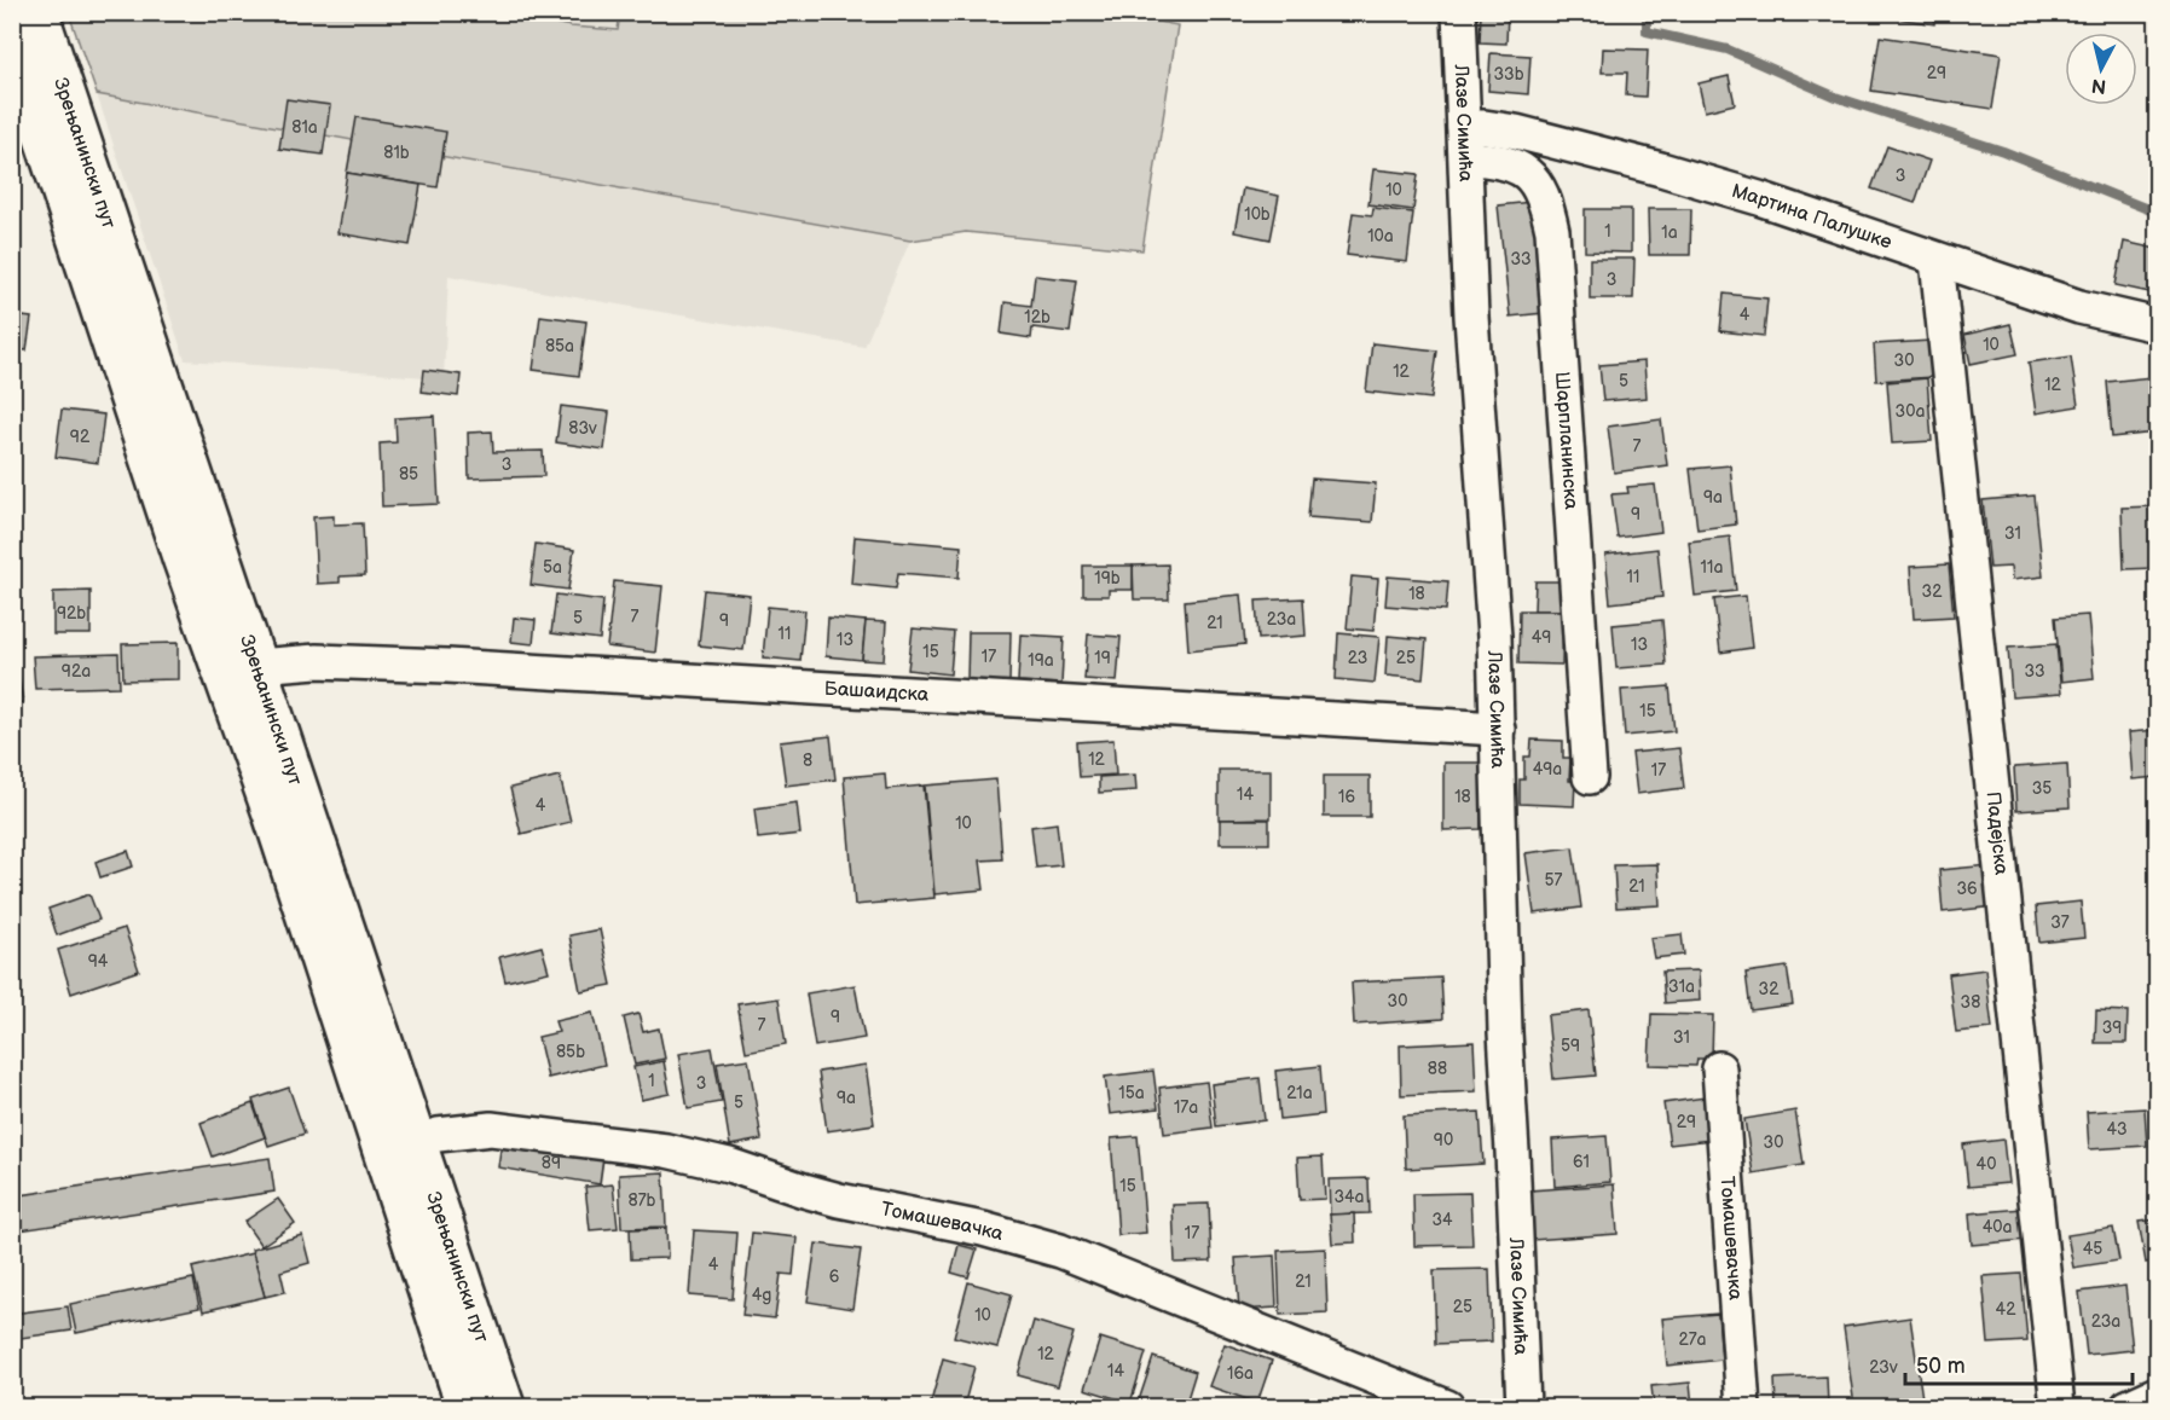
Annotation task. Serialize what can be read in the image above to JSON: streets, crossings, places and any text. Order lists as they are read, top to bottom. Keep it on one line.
{"streets":{"main road":["Зрењанински пут"],"street":["Лазе Симића","Мартина Палушке","Шарпланинска","Башаидска","Падејска","Томашевачка"]},"crossings":[["Лазе Симића","Мартина Палушке"],["Лазе Симића","Шарпланинска"],["Лазе Симића","Башаидска"],["Зрењанински пут","Башаидска"],["Зрењанински пут","Томашевачка"],["Мартина Палушке","Падејска"]],"house_numbers":["29","33b","81a","81b","3","10","10b","1","1a","10a","33","3","4","12b","10","85a","30","12","5","12","30a","83v","92","7","3","85","9a","9","31","5a","11a","11","19b","32","18","92b","7","5","23a","9","21","11","49","13","13","15","17","19","23","25","19a","92a","33","15","12","8","49a","17","35","14","16","18","4","10","57","21","36","37","94","31a","32","30","38","9","7","39","31","59","85b","88","1","3","15a","21a","9a","5","17a","29","43","90","30","61","89","40","15","34a","87b","34","40a","17","45","4","6","21","4g","25","42","10","23a","27a","12","23v","14","16a"],"scale_bar":"50 m","north":"bottom"}
